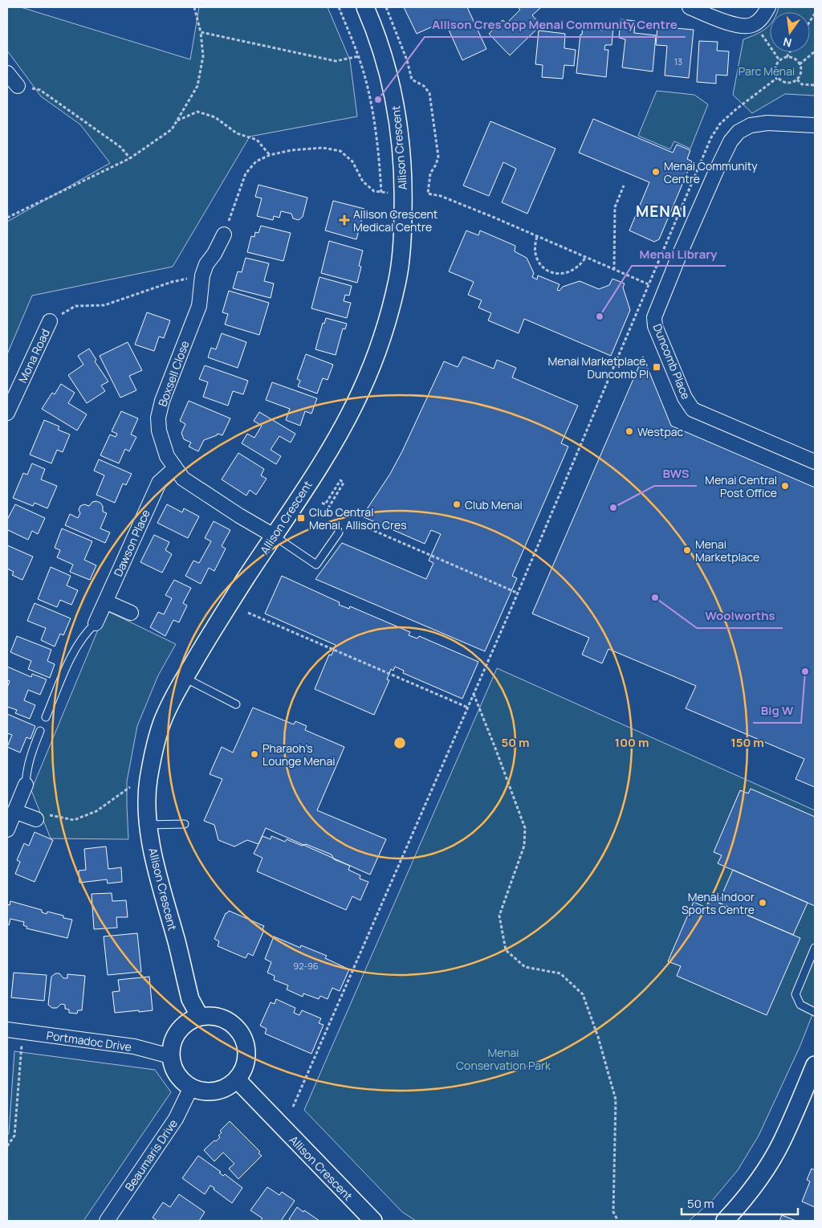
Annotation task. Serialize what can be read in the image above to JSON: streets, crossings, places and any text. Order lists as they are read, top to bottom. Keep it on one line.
{"streets":{"street":["Allison Crescent","Mona Road","Duncomb Place","Boxsell Close","Dawson Place","Portmadoc Drive","Beaumaris Drive"]},"crossings":[["Allison Crescent","Boxsell Close"],["Allison Crescent","Portmadoc Drive"],["Allison Crescent","Beaumaris Drive"],["Boxsell Close","Dawson Place"],["Portmadoc Drive","Beaumaris Drive"]],"districts":["MENAI"],"parks":["Parc Menai","Menai Conservation Park"],"places":{"other":["Allison Cres opp Menai Community Centre","Menai Community Centre","Menai Library","Westpac","Menai Central Post Office","Club Menai","BWS","Menai Marketplace","Woolworths","Big W","Pharaoh's Lounge Menai","Menai Indoor Sports Centre"],"health":["Allison Crescent Medical Centre"],"transit":["Menai Marketplace, Duncomb Pl","Club Central Menai, Allison Cres"]},"house_numbers":["13","92-96"],"scale_bar":"50 m","north":"bottom","rings":["50 m","100 m","150 m"]}
